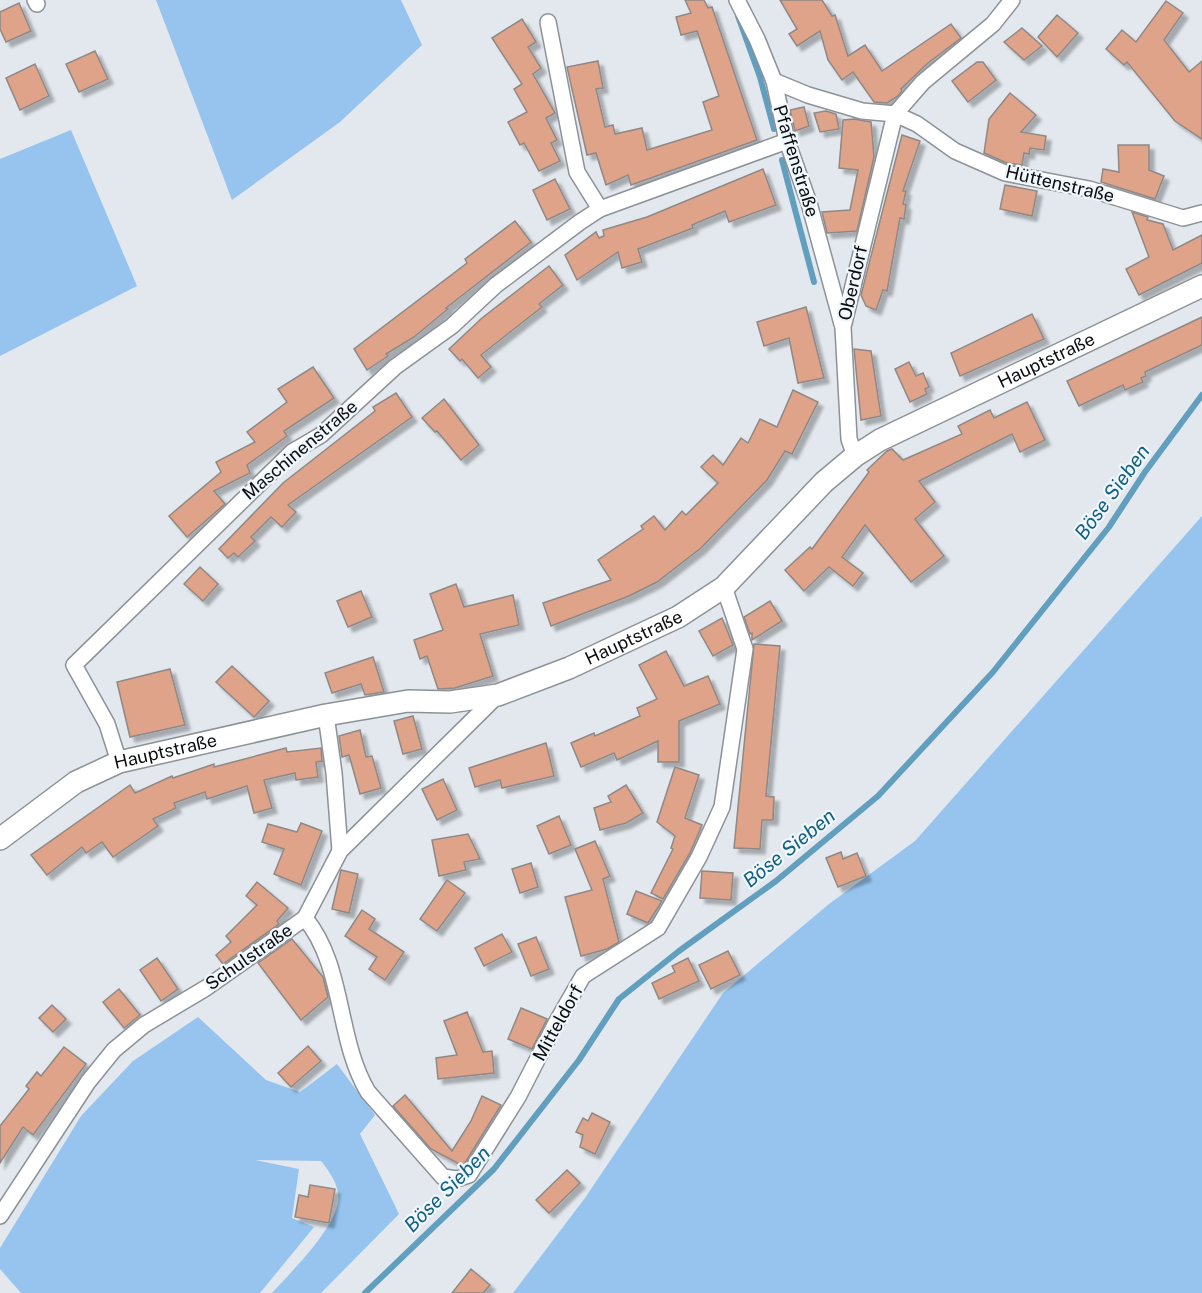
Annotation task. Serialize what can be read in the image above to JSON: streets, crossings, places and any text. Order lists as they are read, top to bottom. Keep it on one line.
{"streets":{"main road":["Hauptstraße"],"street":["Pfaffenstraße","Hüttenstraße","Oberdorf","Maschinenstraße","Schulstraße","Mitteldorf"]},"crossings":[["Pfaffenstraße","Oberdorf"],["Pfaffenstraße","Maschinenstraße"],["Hüttenstraße","Oberdorf"],["Oberdorf","Hauptstraße"],["Hauptstraße","Maschinenstraße"],["Hauptstraße","Schulstraße"],["Hauptstraße","Mitteldorf"],["Schulstraße","Mitteldorf"]],"water":["Böse Sieben"]}
